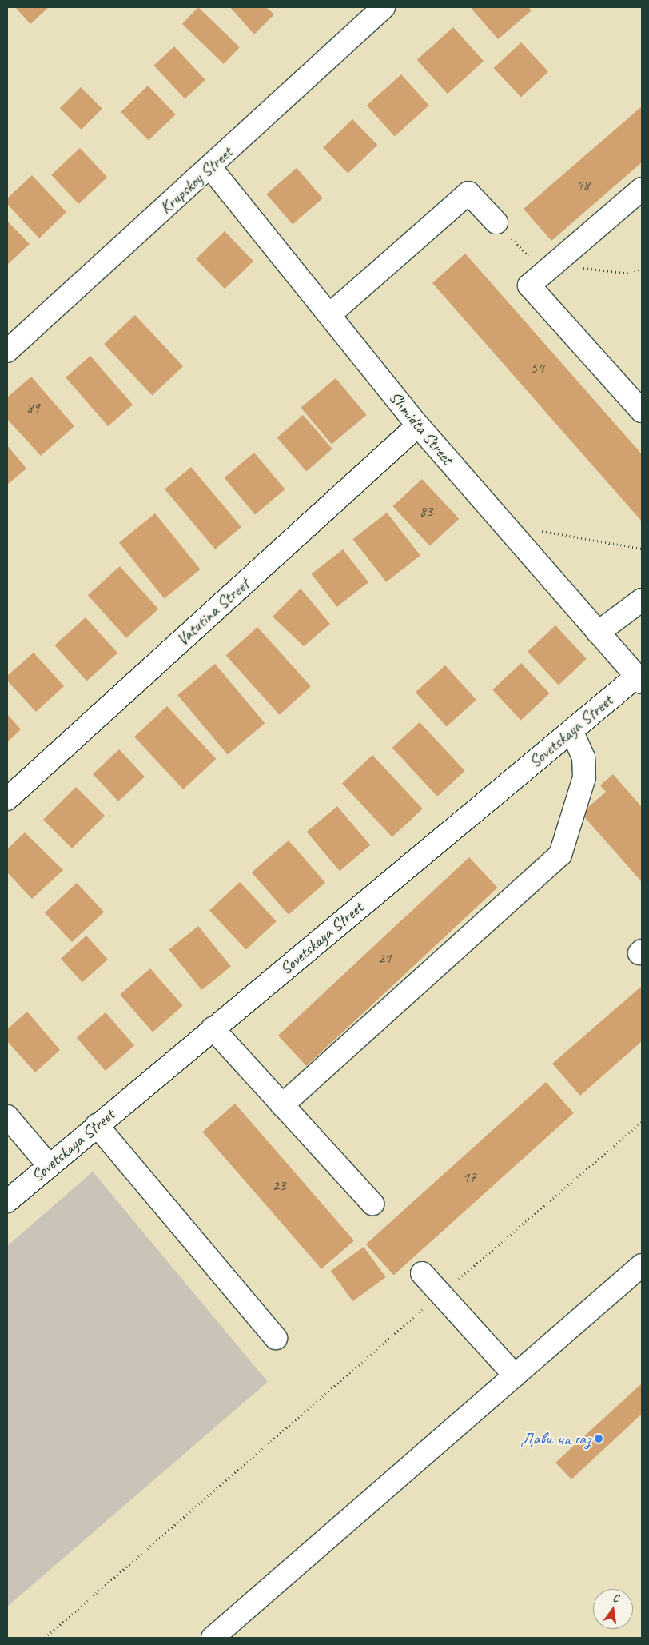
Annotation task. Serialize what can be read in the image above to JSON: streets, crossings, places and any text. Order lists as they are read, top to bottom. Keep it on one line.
{"streets":{"main road":["Krupskoy Street","Shmidta Street","Vatutina Street","Sovetskaya Street"]},"crossings":[["Krupskoy Street","Shmidta Street"],["Shmidta Street","Vatutina Street"],["Shmidta Street","Sovetskaya Street"]],"places":["Дави на газ"],"house_numbers":["48","54","89","83","21","17","23"],"north":"top"}
